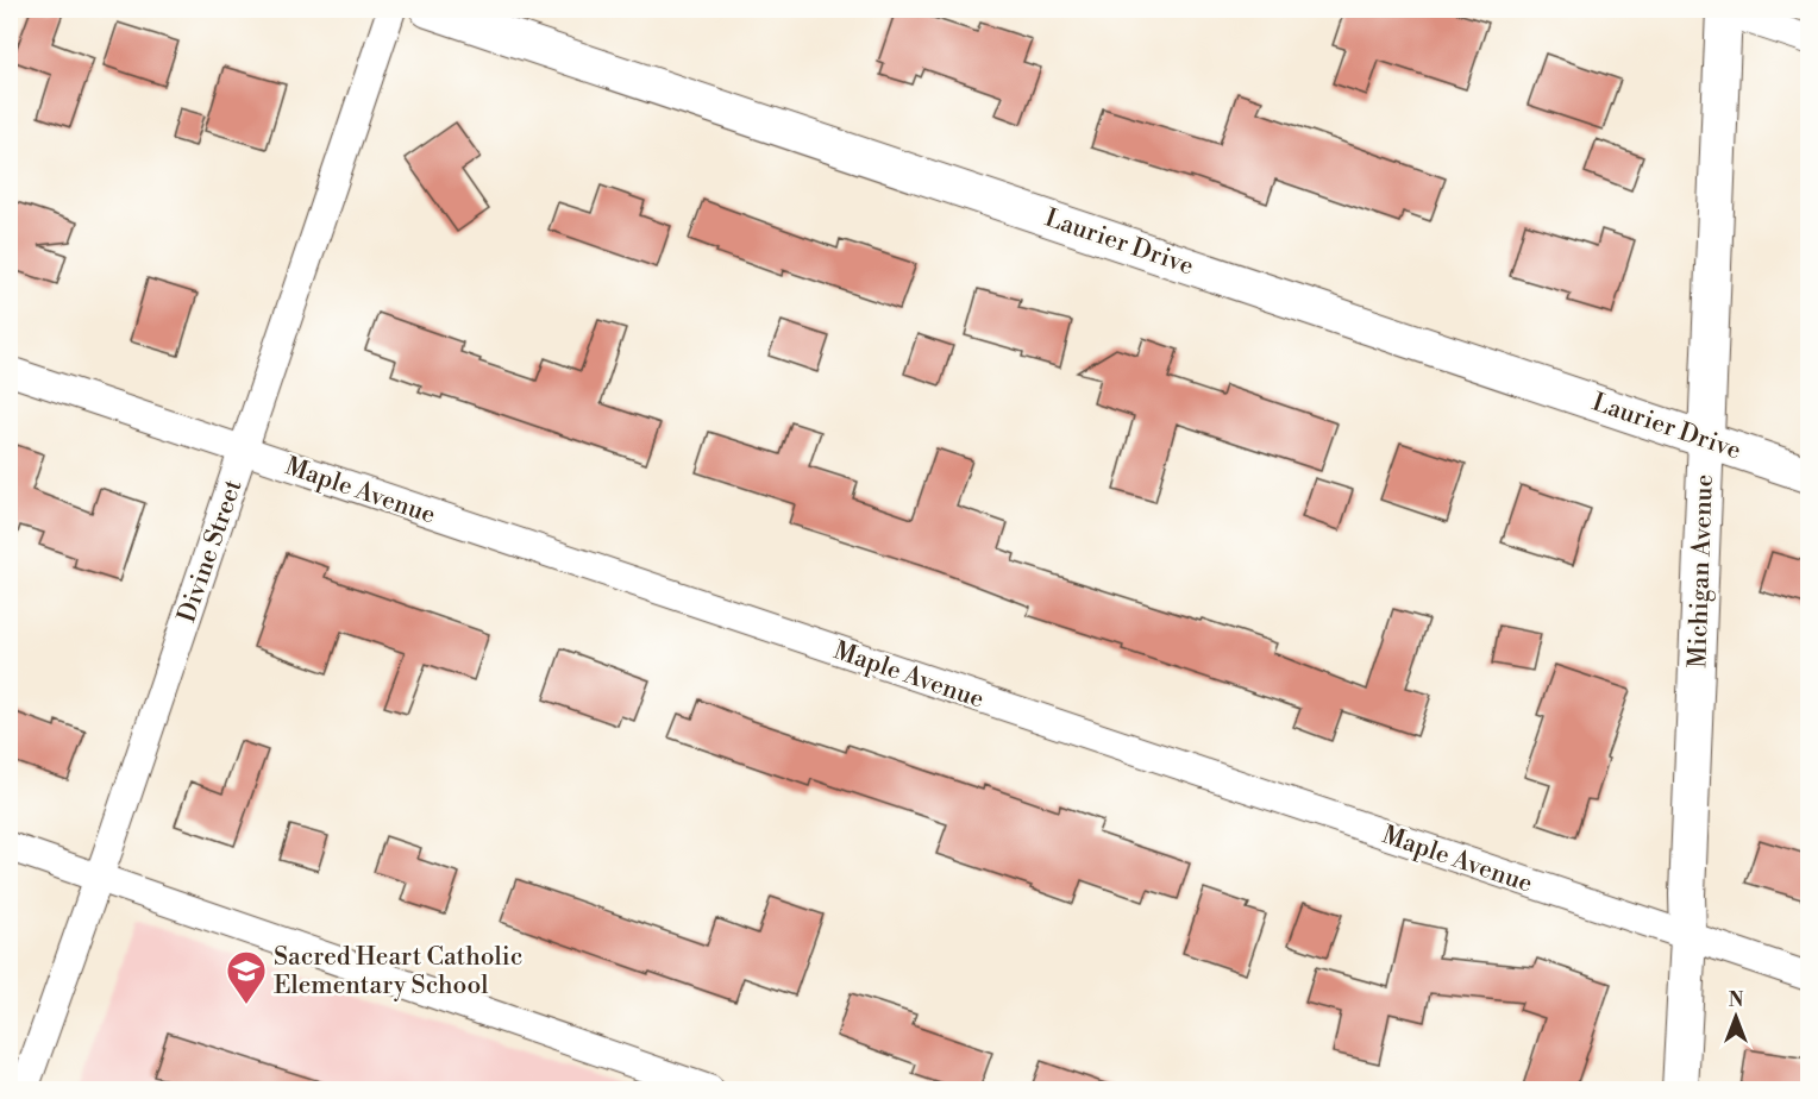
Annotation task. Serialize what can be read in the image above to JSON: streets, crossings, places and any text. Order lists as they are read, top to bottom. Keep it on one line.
{"streets":{"street":["Laurier Drive","Maple Avenue","Divine Street","Michigan Avenue"]},"crossings":[["Laurier Drive","Michigan Avenue"],["Maple Avenue","Divine Street"],["Maple Avenue","Michigan Avenue"]],"places":{"school or university":["Sacred Heart Catholic Elementary School"]},"north":"top"}
